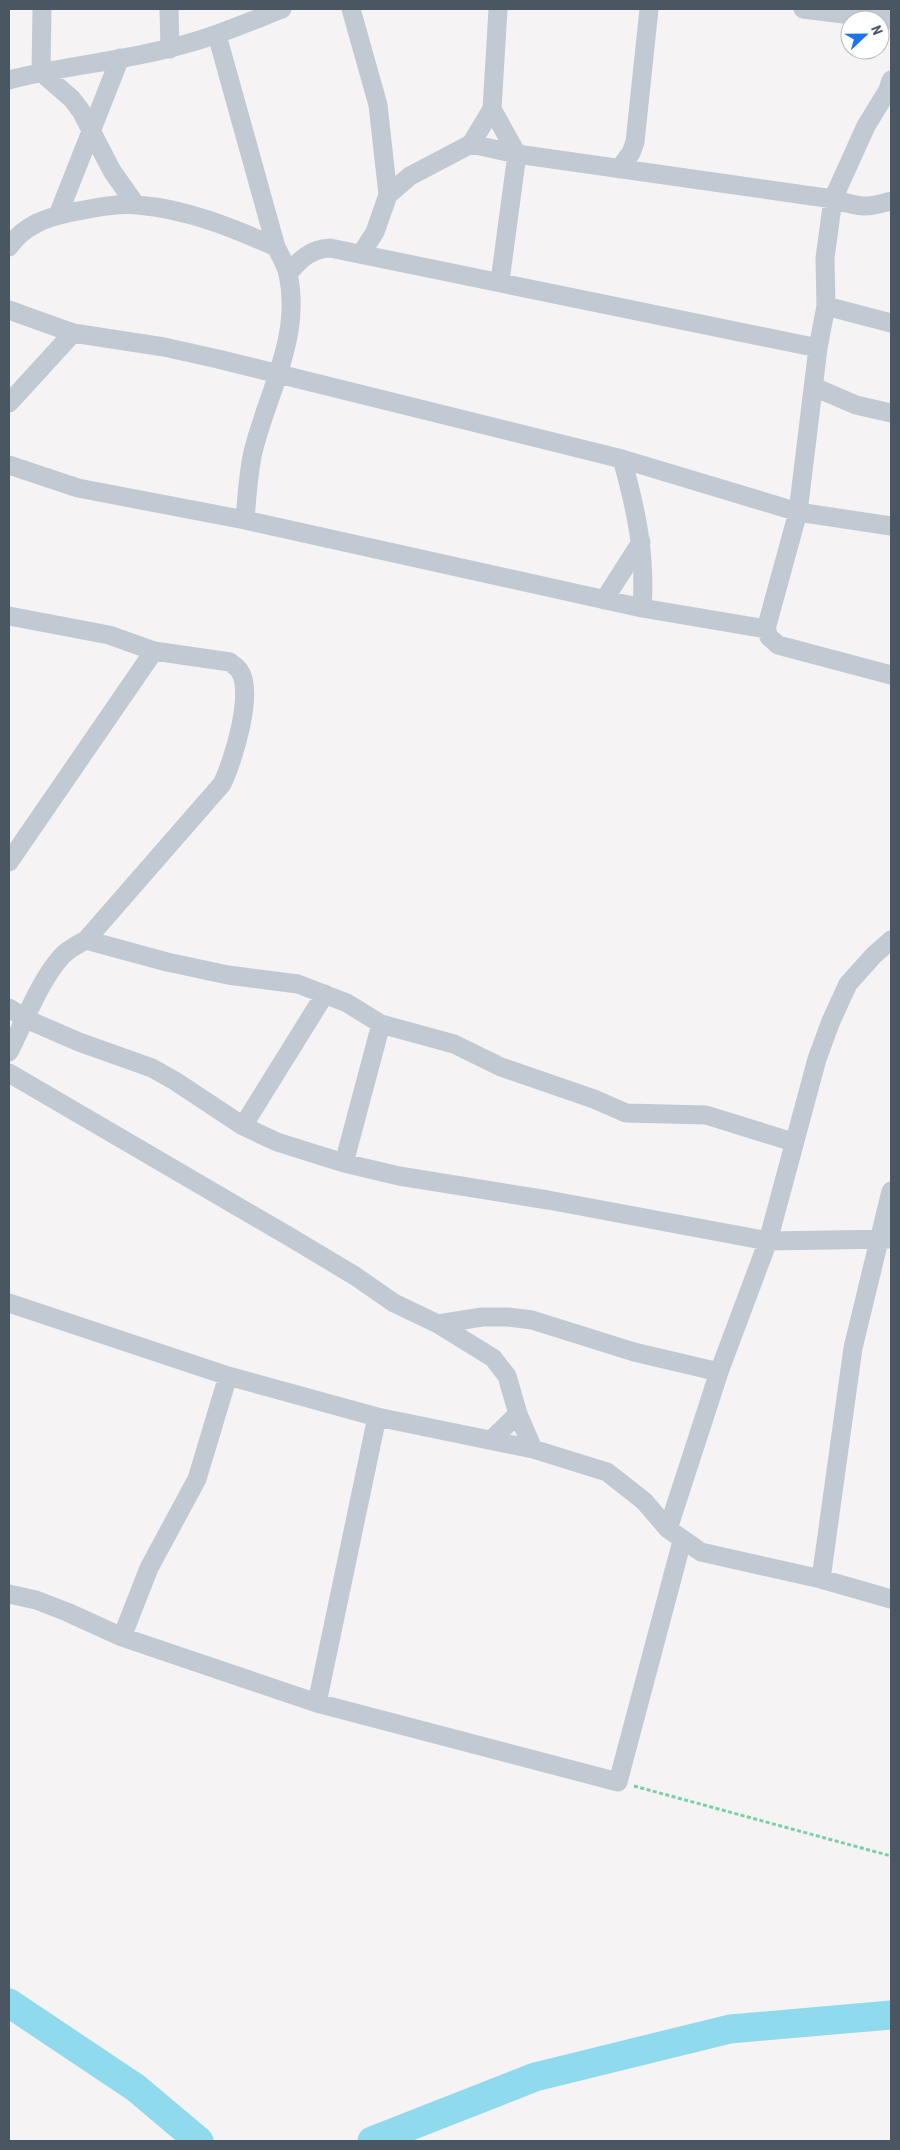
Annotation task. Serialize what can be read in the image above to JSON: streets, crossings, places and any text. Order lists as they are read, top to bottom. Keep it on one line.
{"north":"right"}
